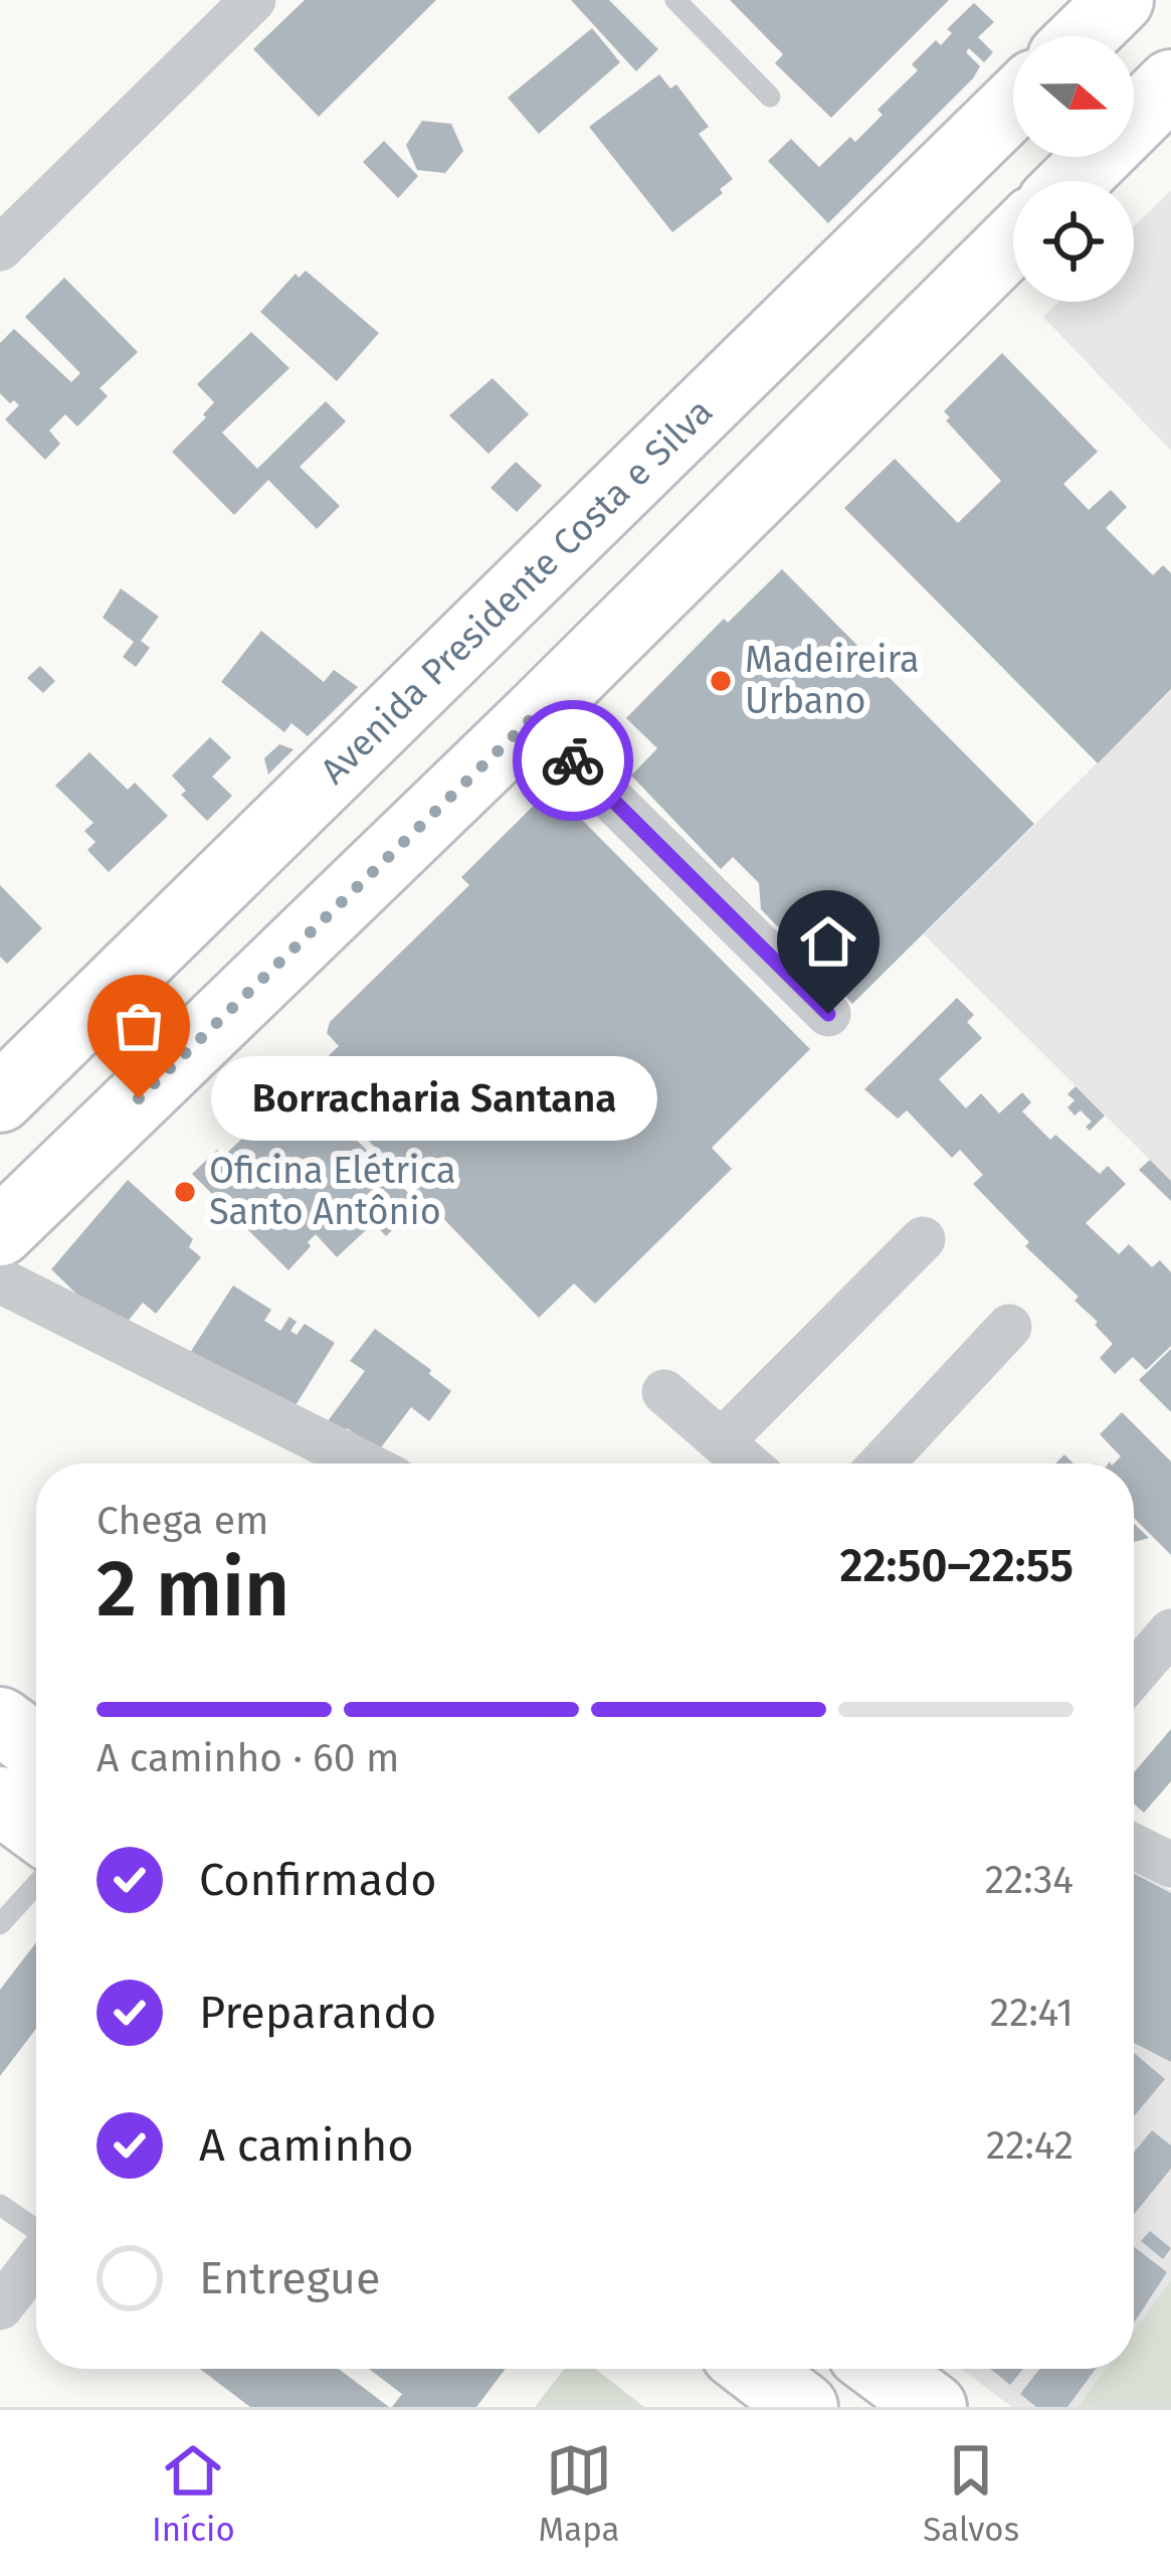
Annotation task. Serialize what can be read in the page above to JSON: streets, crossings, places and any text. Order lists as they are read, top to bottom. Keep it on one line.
{"streets":{"main road":["Avenida Presidente Costa e Silva"]},"places":["Madeireira Urbano","Borracharia Santana","Oficina Elétrica Santo Antônio"],"north":"right","page":{"bubble":"Borracharia Santana","heading":["2 min","Chega em","22:50–22:55"],"bar":"A caminho · 60 m","list":[["Confirmado","22:34"],["Preparando","22:41"],["A caminho","22:42"],"Entregue"],"tabs":["Início","Mapa","Salvos"]}}
